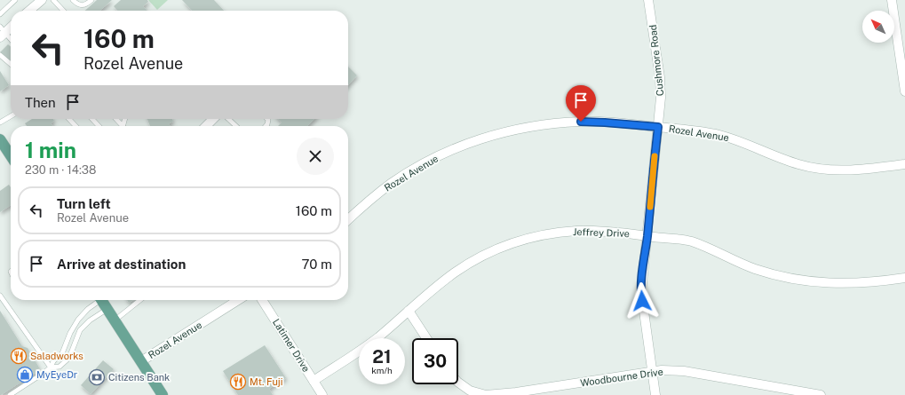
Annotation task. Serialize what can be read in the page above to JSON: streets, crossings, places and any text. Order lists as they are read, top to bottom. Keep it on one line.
{"streets":{"street":["Cushmore Road","Rozel Avenue","Jeffrey Drive","Latimer Drive","Woodbourne Drive"]},"crossings":[["Cushmore Road","Rozel Avenue"],["Cushmore Road","Jeffrey Drive"],["Cushmore Road","Woodbourne Drive"],["Jeffrey Drive","Latimer Drive"]],"places":{"restaurant":["Saladworks","Mt. Fuji"],"shop":["MyEyeDr"],"bank":["Citizens Bank"]},"north":"top left","page":{"turn":["160 m","Rozel Avenue"],"then":"Then","heading":["1 min","230 m · 14:38"],"list":[{"name":"Turn left","note":"Rozel Avenue","value":"160 m"},{"name":"Arrive at destination","value":"70 m"}],"speed":"21 km/h","limit":"30"}}
